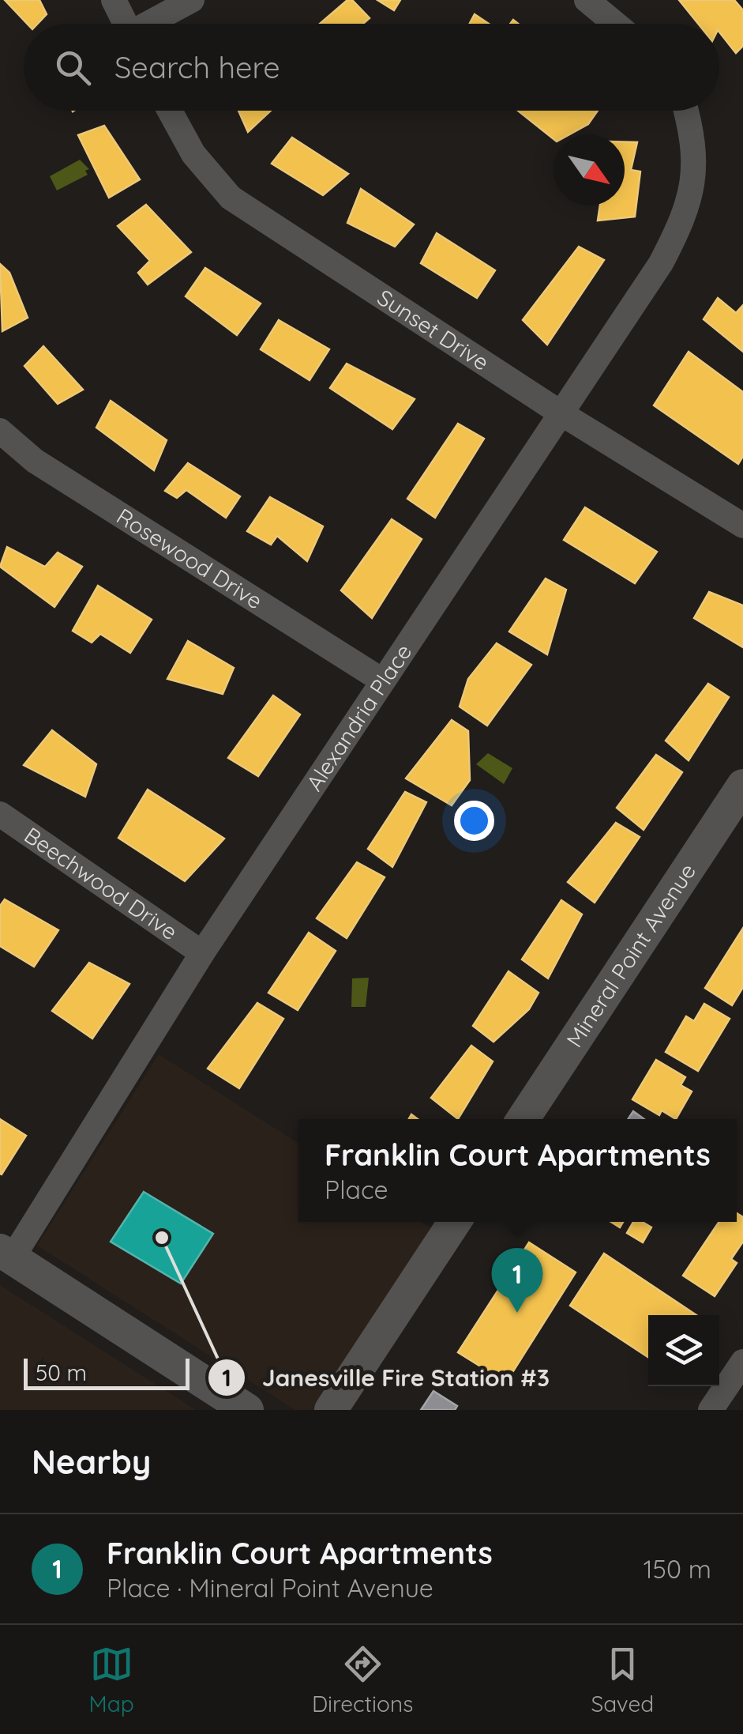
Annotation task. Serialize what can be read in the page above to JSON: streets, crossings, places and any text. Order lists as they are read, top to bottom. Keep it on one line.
{"streets":{"street":["Sunset Drive","Rosewood Drive","Alexandria Place","Beechwood Drive","Mineral Point Avenue"]},"crossings":[["Sunset Drive","Alexandria Place"],["Rosewood Drive","Alexandria Place"],["Alexandria Place","Beechwood Drive"]],"places":["Janesville Fire Station #3"],"scale_bar":"50 m","north":"bottom right","page":{"search":"Search here","popup":["Franklin Court Apartments","Place"],"pins":"1","scale":"50 m","heading":"Nearby","list":[{"mark":"1","name":"Franklin Court Apartments","note":"Place · Mineral Point Avenue","value":"150 m"}],"nav":["Map","Directions","Saved"]}}
